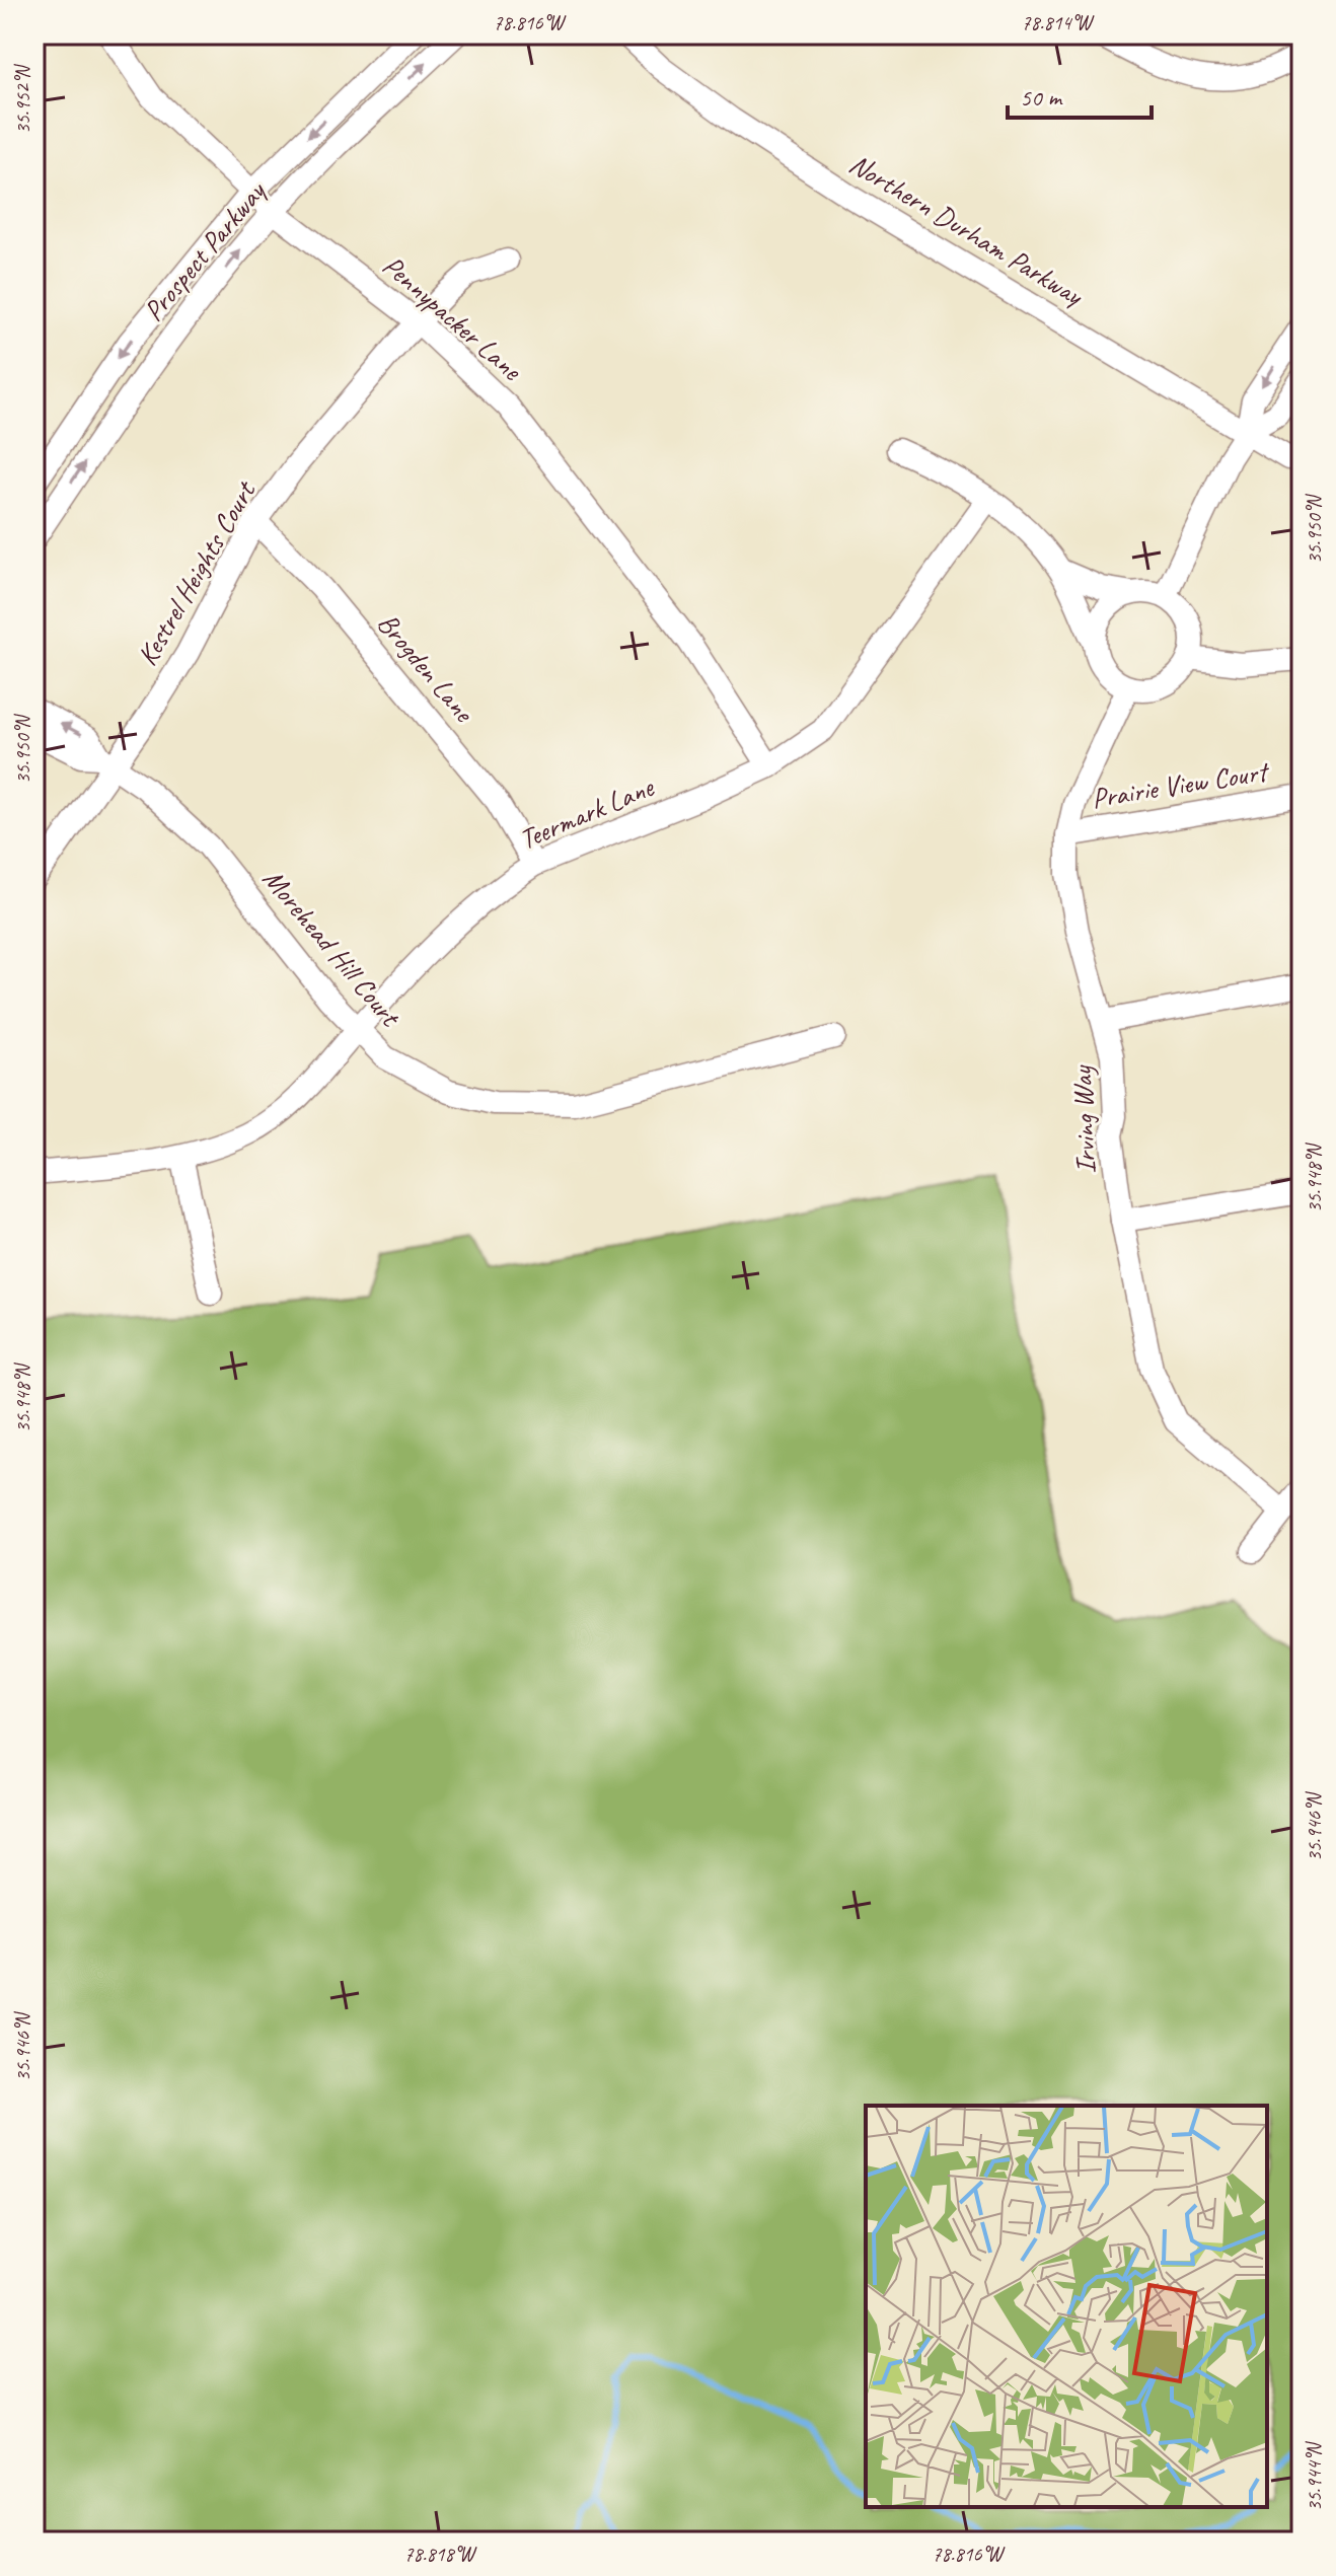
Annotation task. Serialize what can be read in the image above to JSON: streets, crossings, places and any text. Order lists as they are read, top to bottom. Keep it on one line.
{"streets":{"street":["Northern Durham Parkway","Prospect Parkway","Pennypacker Lane","Kestrel Heights Court","Brogden Lane","Prairie View Court","Teermark Lane","Morehead Hill Court","Irving Way"]},"crossings":[["Prospect Parkway","Pennypacker Lane"],["Pennypacker Lane","Kestrel Heights Court"],["Pennypacker Lane","Teermark Lane"],["Kestrel Heights Court","Brogden Lane"],["Kestrel Heights Court","Morehead Hill Court"],["Brogden Lane","Teermark Lane"],["Prairie View Court","Irving Way"],["Teermark Lane","Morehead Hill Court"]],"scale_bar":"50 m","coordinates":["78.816°W","78.814°W","35.952°N","35.950°N","35.948°N","35.946°N","35.944°N","78.818°W"]}
